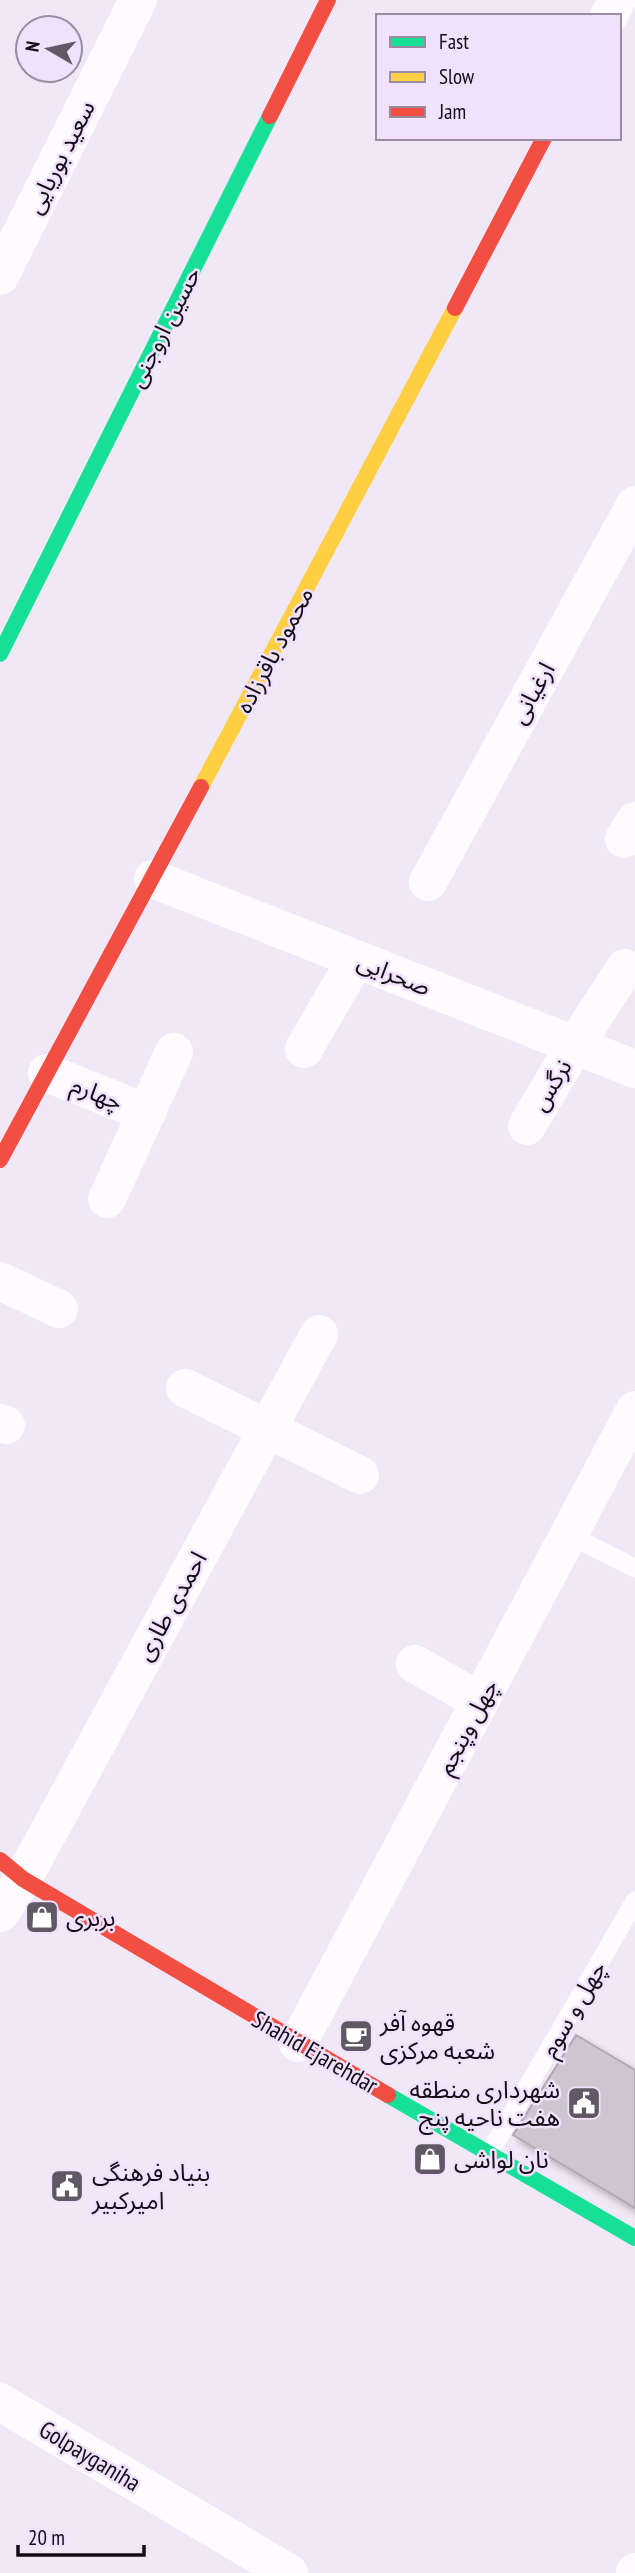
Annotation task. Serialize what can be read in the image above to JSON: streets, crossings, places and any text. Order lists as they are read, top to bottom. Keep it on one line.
{"streets":{"street":["سعید بوریایی","حسین اروجنی","محمود باقرزاده","ارغیانی","صحرایی","نرگس","چهارم","احمدی طاری","چهل وپنجم","Shahid Ejarehdar","Golpayganiha"],"lane":["چهل و سوم"]},"crossings":[["محمود باقرزاده","صحرایی"],["محمود باقرزاده","چهارم"],["صحرایی","نرگس"],["احمدی طاری","Shahid Ejarehdar"],["چهل وپنجم","Shahid Ejarehdar"],["چهل و سوم","Shahid Ejarehdar"]],"places":{"shop":["بربری","نان لواشی"],"cafe":["قهوه آفر شعبه مرکزی"],"public building":["شهرداری منطقه هفت ناحیه پنج","بنیاد فرهنگی امیرکبیر"]},"legend":["Fast","Slow","Jam"],"scale_bar":"20 m","north":"left"}
